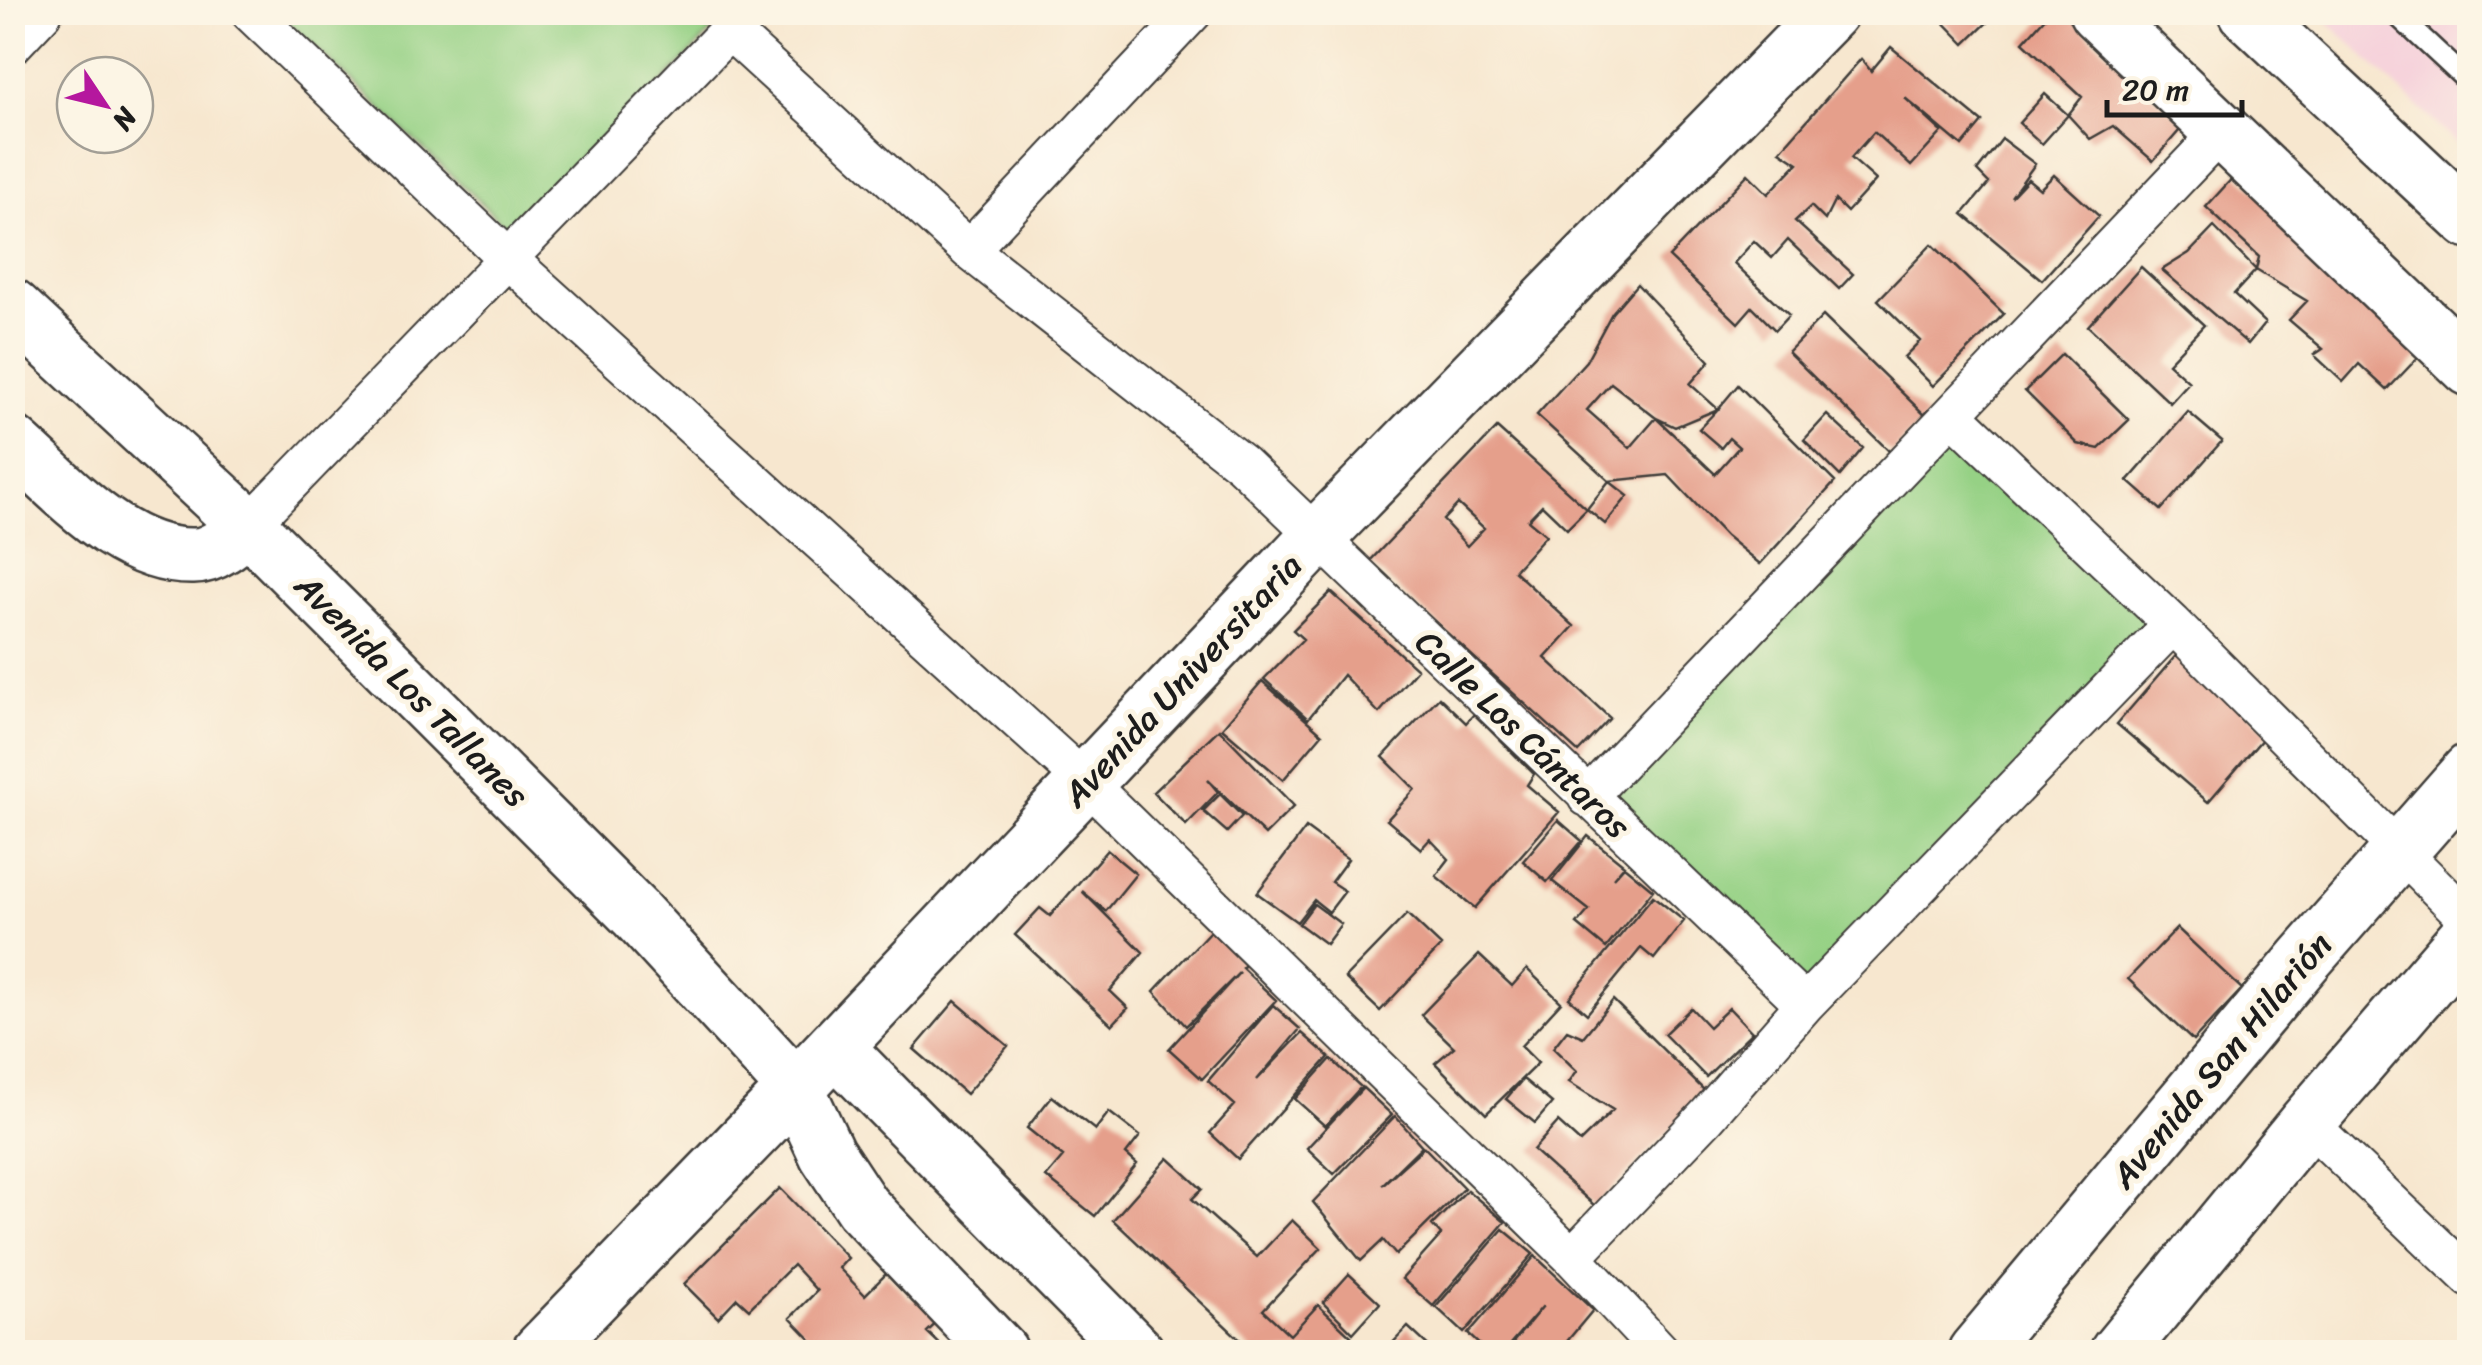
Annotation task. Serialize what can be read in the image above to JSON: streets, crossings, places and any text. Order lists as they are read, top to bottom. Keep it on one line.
{"streets":{"street":["Avenida Universitaria","Avenida Los Tallanes","Calle Los Cántaros","Avenida San Hilarión"]},"crossings":[["Avenida Universitaria","Avenida Los Tallanes"],["Avenida Universitaria","Calle Los Cántaros"]],"scale_bar":"20 m","north":"bottom right"}
